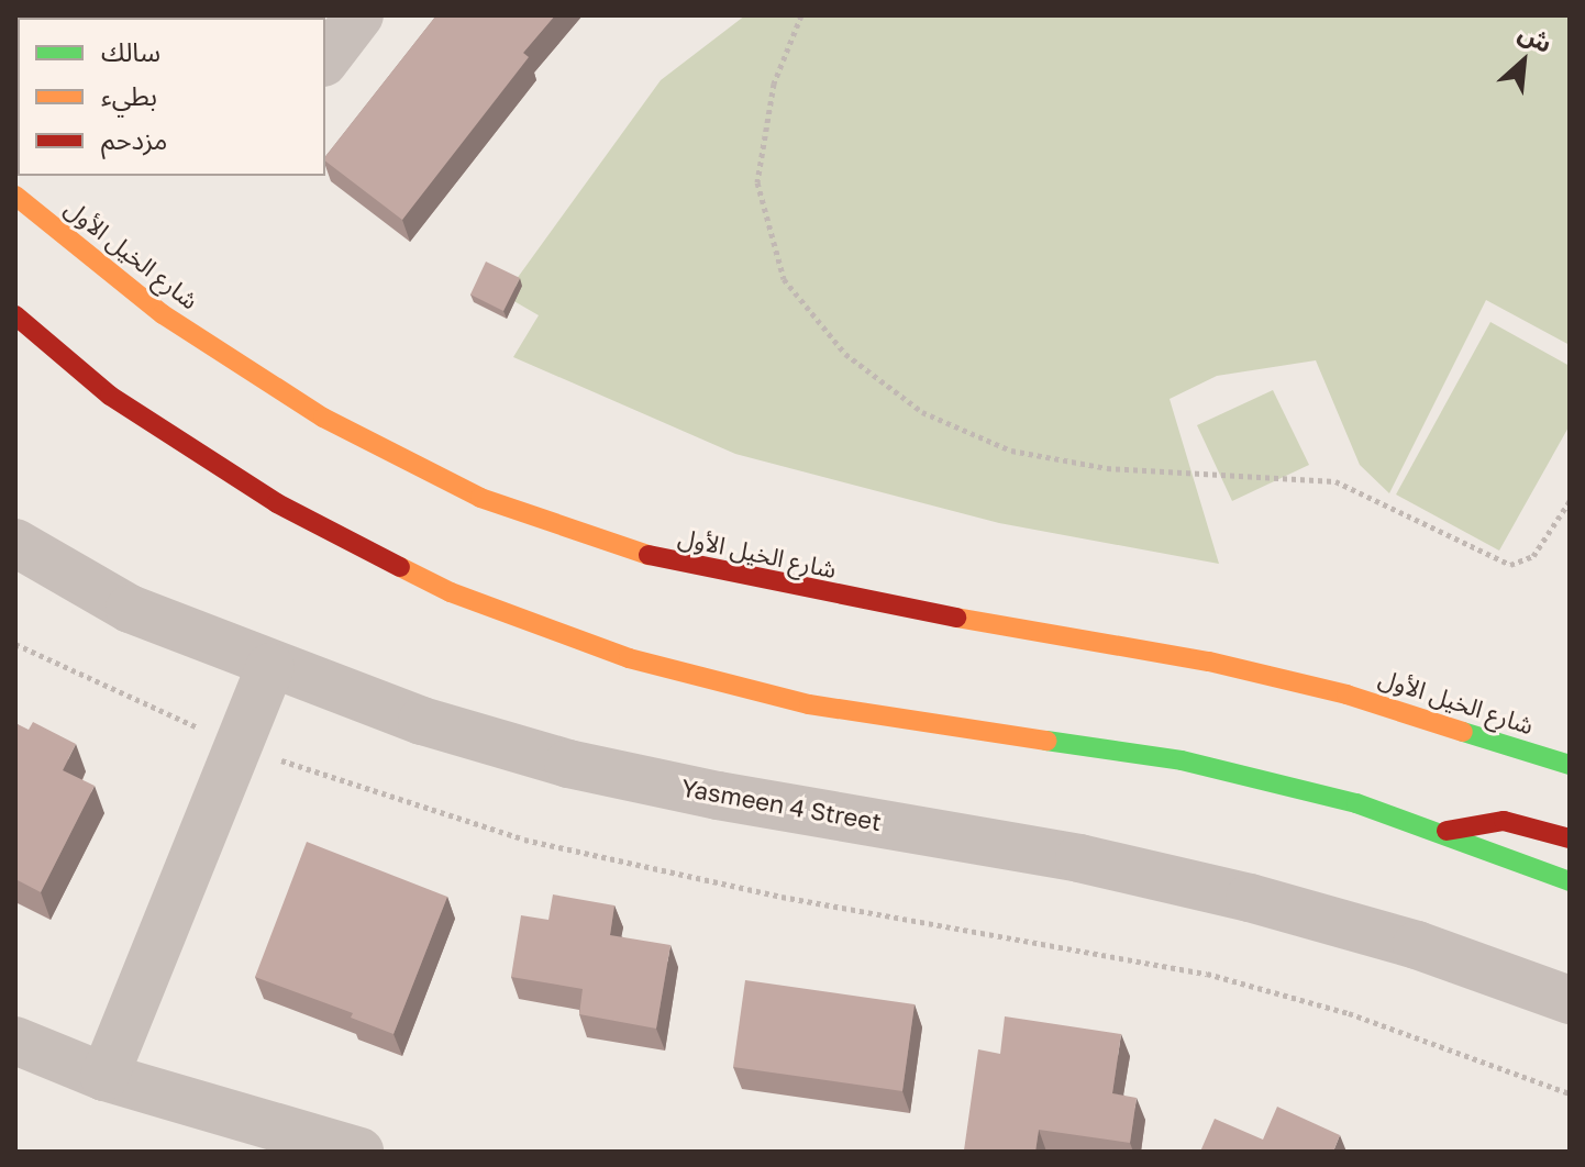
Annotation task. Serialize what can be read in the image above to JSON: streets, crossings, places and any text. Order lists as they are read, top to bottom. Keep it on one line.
{"streets":{"main road":["شارع الخيل الأول"],"street":["Yasmeen 4 Street"]},"legend":["سالك","بطيء","مزدحم"],"north":"top right"}
